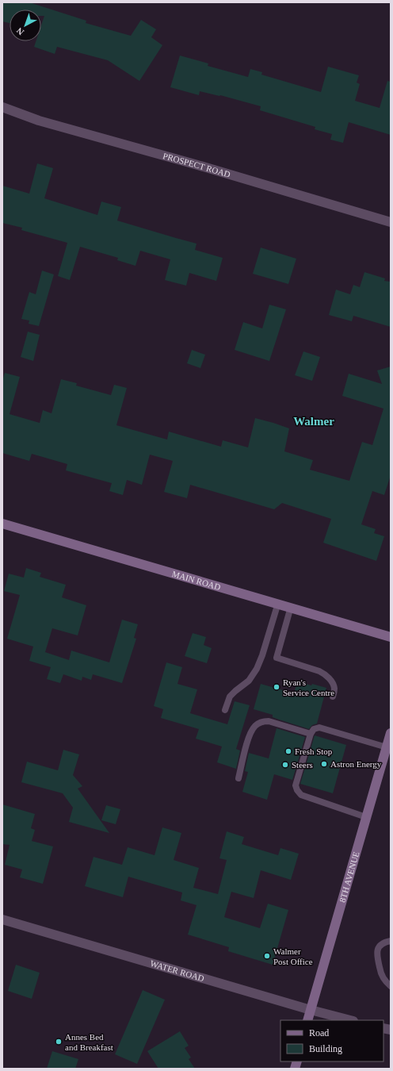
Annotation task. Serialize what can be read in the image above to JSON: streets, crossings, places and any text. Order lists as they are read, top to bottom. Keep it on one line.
{"streets":{"street":["PROSPECT ROAD","MAIN ROAD","8TH AVENUE","WATER ROAD"]},"crossings":[["8TH AVENUE","WATER ROAD"]],"districts":["Walmer"],"places":["Ryan's Service Centre","Fresh Stop","Astron Energy","Steers","Walmer Post Office","Annes Bed and Breakfast"],"legend":["Road","Building"],"north":"bottom left"}
